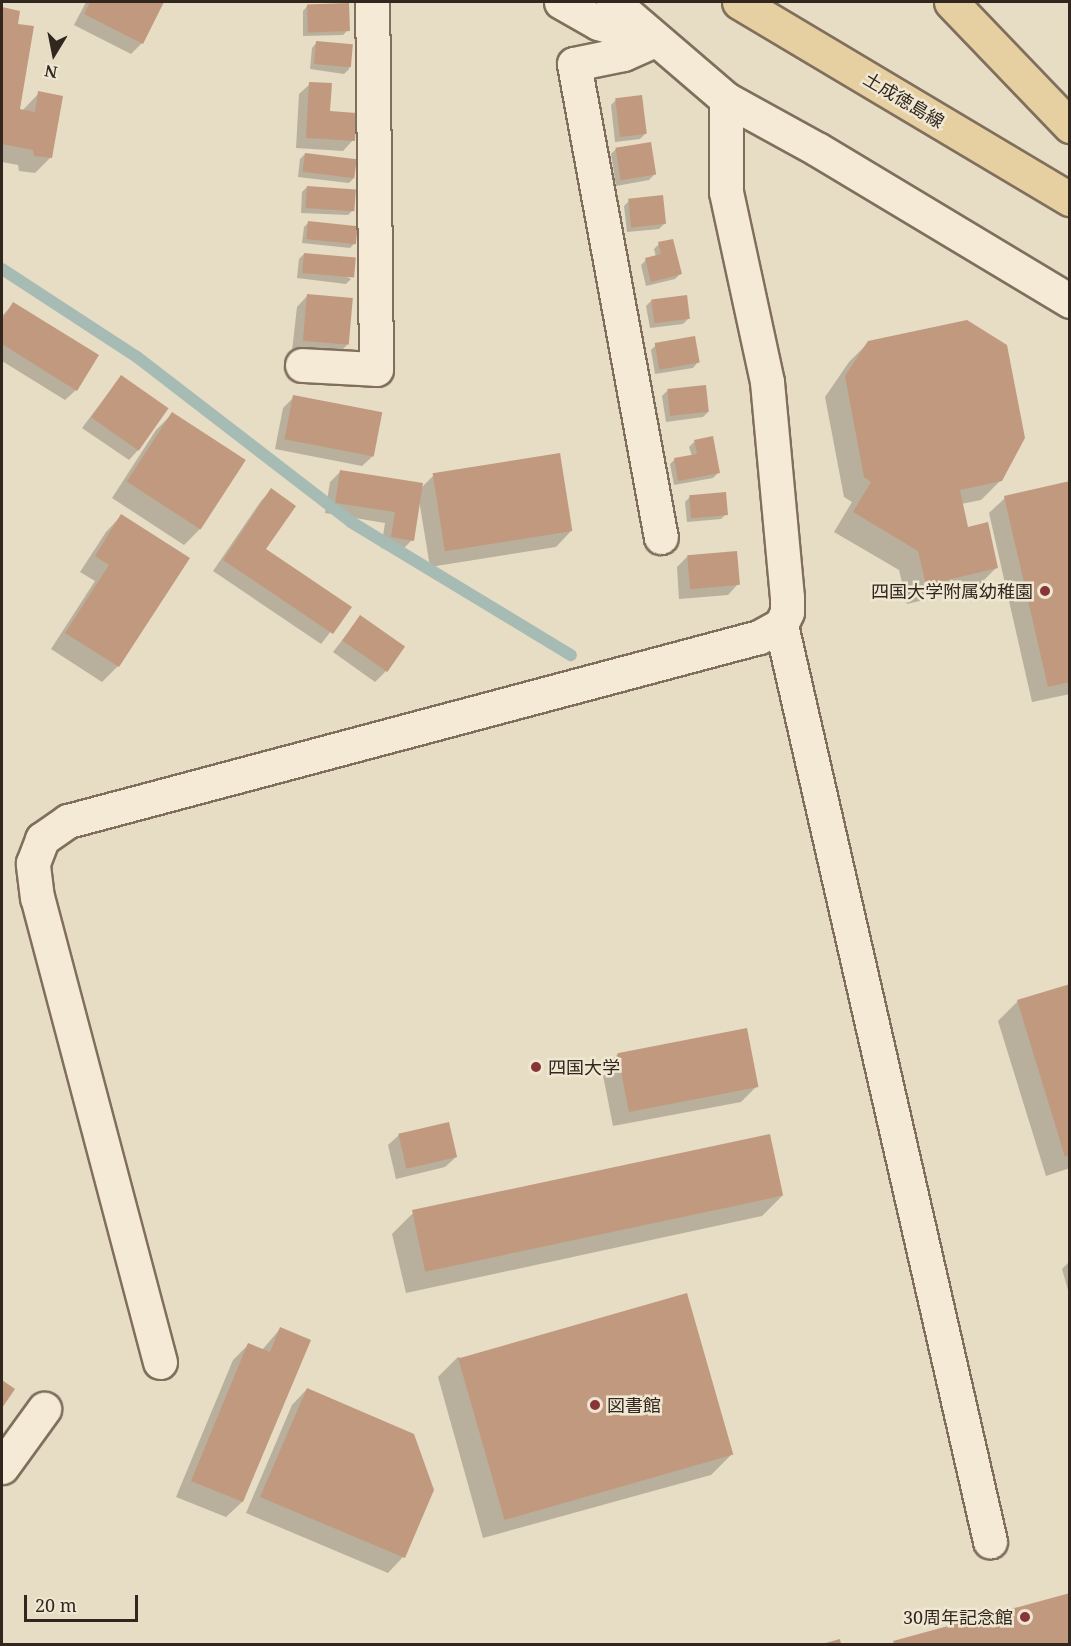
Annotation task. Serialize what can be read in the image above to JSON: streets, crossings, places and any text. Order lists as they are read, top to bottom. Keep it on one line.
{"streets":{"main road":["土成徳島線"]},"places":["四国大学附属幼稚園","四国大学","図書館","30周年記念館"],"scale_bar":"20 m","north":"bottom"}
